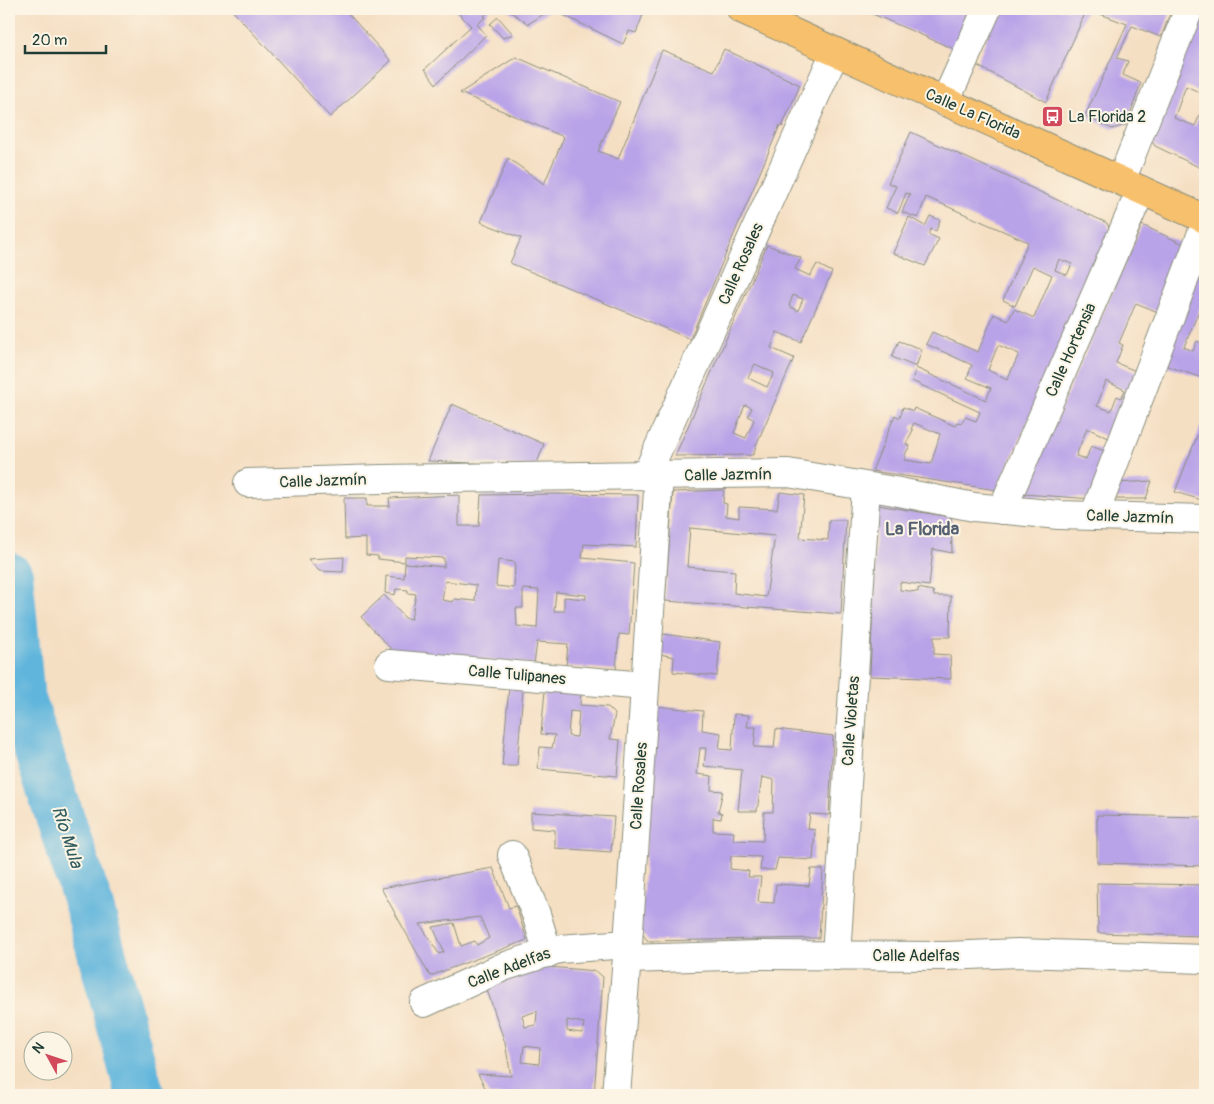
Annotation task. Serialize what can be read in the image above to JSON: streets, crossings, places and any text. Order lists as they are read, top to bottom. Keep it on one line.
{"streets":{"main road":["Calle La Florida"],"street":["Calle Rosales","Calle Hortensia","Calle Jazmín","Calle Tulipanes","Calle Violetas","Calle Adelfas"]},"crossings":[["Calle La Florida","Calle Rosales"],["Calle La Florida","Calle Hortensia"],["Calle Rosales","Calle Jazmín"],["Calle Rosales","Calle Tulipanes"],["Calle Rosales","Calle Adelfas"],["Calle Hortensia","Calle Jazmín"],["Calle Jazmín","Calle Violetas"],["Calle Violetas","Calle Adelfas"]],"districts":["La Florida"],"water":["Río Mula"],"places":{"bus stop":["La Florida 2"]},"scale_bar":"20 m","north":"top left"}
